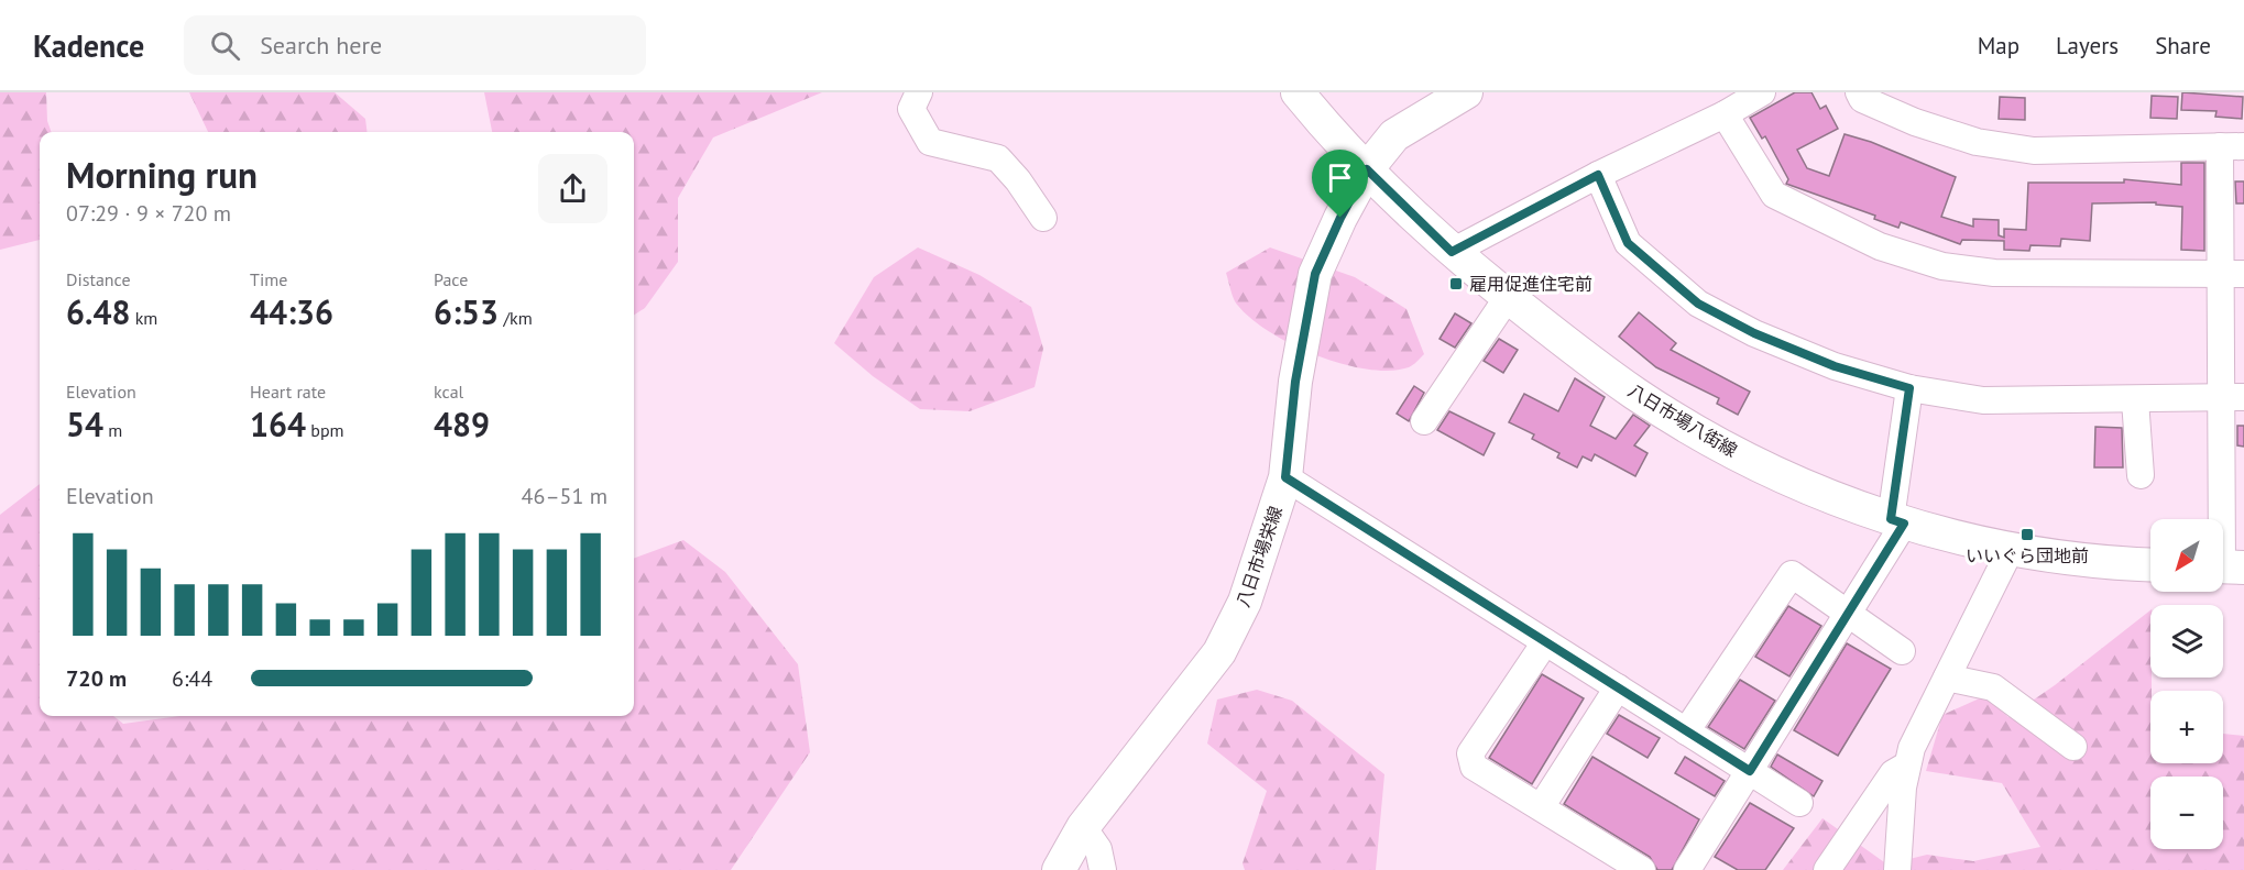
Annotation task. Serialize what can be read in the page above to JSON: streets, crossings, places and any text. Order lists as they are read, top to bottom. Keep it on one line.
{"streets":{"main road":["八日市場八街線","八日市場栄線"]},"crossings":[["八日市場八街線","八日市場栄線"]],"places":{"transit":["雇用促進住宅前","いいぐら団地前"]},"north":"bottom left","page":{"header":"Kadence","search":"Search here","nav":["Map","Layers","Share"],"heading":["Morning run","07:29 · 9 × 720 m"],"stats":[["Distance","6.48 km"],["Time","44:36"],["Pace","6:53 /km"],["Elevation","54 m"],["Heart rate","164 bpm"],["kcal","489"]],"chart":["Elevation","46–51 m"],"map_buttons":["+","−"],"list":[{"name":"720 m","note":"6:44"}]}}
